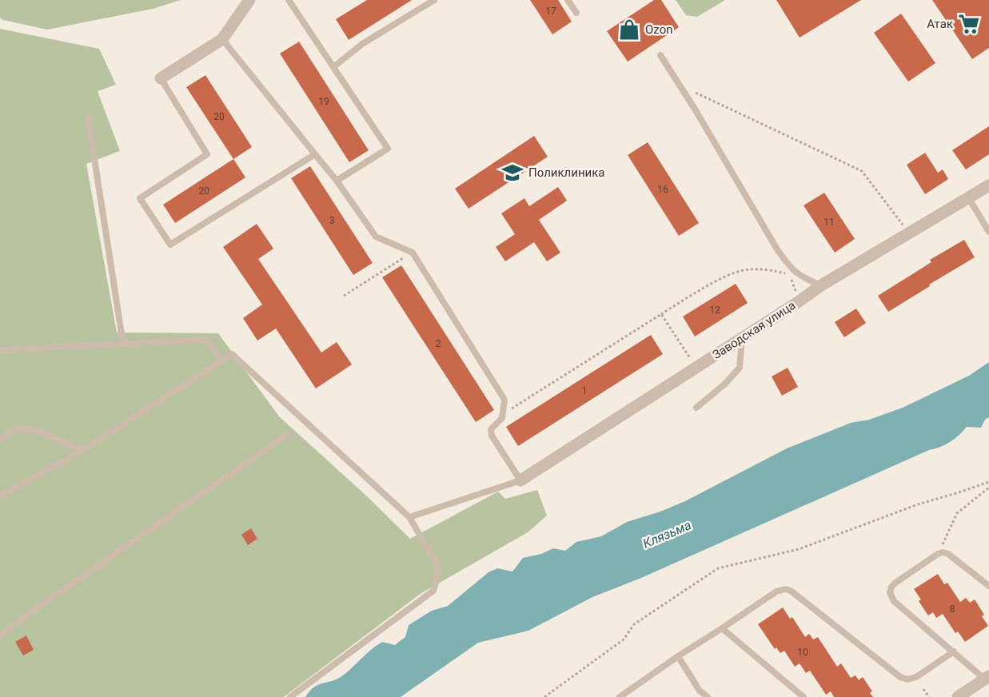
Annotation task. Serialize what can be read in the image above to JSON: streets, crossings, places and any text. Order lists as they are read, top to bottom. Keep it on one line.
{"streets":{"street":["Заводская улица"]},"water":["Клязьма"],"places":{"supermarket":["Атак"],"shop":["Ozon"],"school or university":["Поликлиника"]},"house_numbers":["17","19","20","16","20","3","11","12","2","1","8","10"]}
